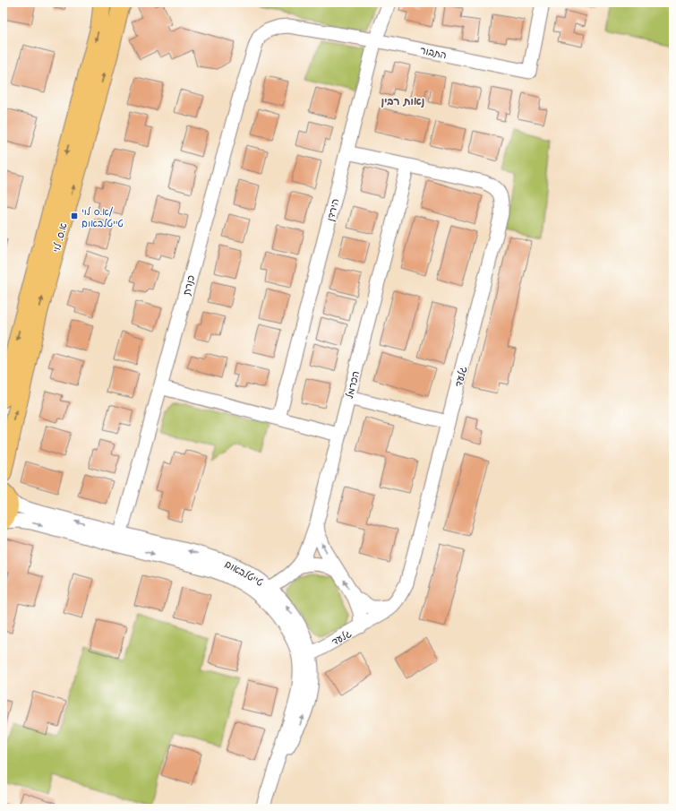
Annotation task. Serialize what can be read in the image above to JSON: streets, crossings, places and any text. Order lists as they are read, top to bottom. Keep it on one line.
{"streets":{"main road":["א.ס. לוי"],"street":["התבור","הירדן","כנרת","גלעד","הכרמל","טייטלבאום"]},"crossings":[["התבור","הירדן"],["התבור","כנרת"],["הירדן","גלעד"],["כנרת","טייטלבאום"],["גלעד","הכרמל"],["גלעד","טייטלבאום"],["הכרמל","טייטלבאום"]],"districts":["נאות רבין"],"places":{"transit":["א.ס לוי/ טייטלבאום"]}}
